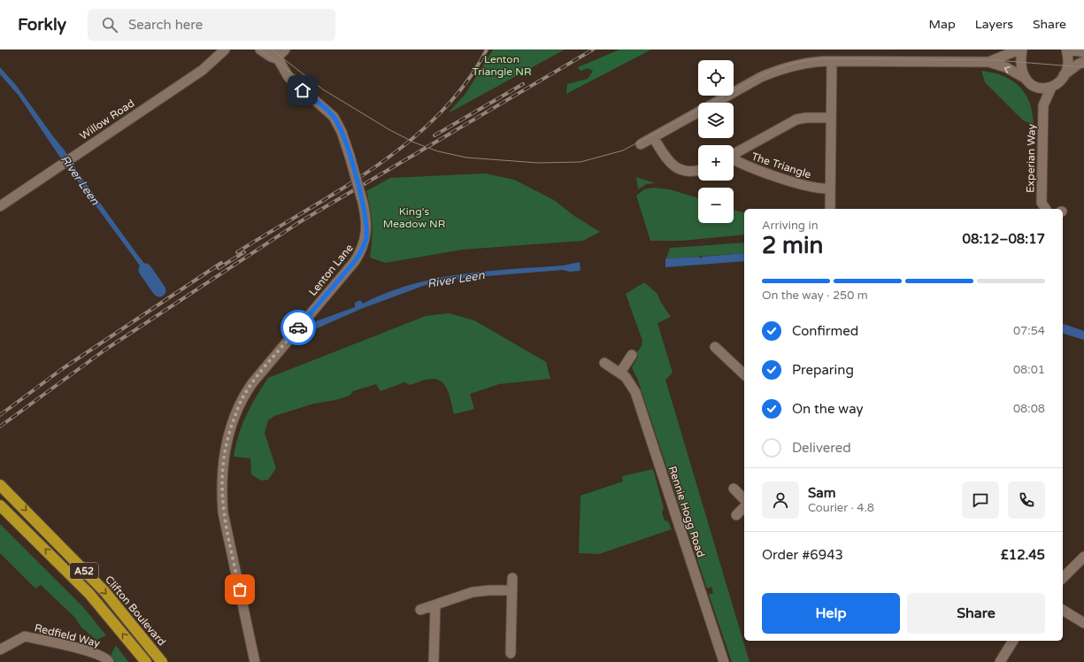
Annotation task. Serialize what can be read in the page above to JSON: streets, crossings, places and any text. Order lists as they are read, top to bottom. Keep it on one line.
{"streets":{"highway":["A52","Clifton Boulevard"],"street":["Willow Road","Experian Way","The Triangle","Lenton Lane","Rennie Hogg Road","Redfield Way"]},"water":["River Leen"],"parks":["Lenton Triangle NR","King's Meadow NR"],"page":{"header":"Forkly","search":"Search here","nav":["Map","Layers","Share"],"map_buttons":["+","−"],"heading":["2 min","Arriving in","08:12–08:17"],"panel":["Sam","Courier · 4.8","Order #6943","£12.45"],"bar":"On the way · 250 m","list":[["Confirmed","07:54"],["Preparing","08:01"],["On the way","08:08"],"Delivered"],"buttons":["Help","Share"]}}
